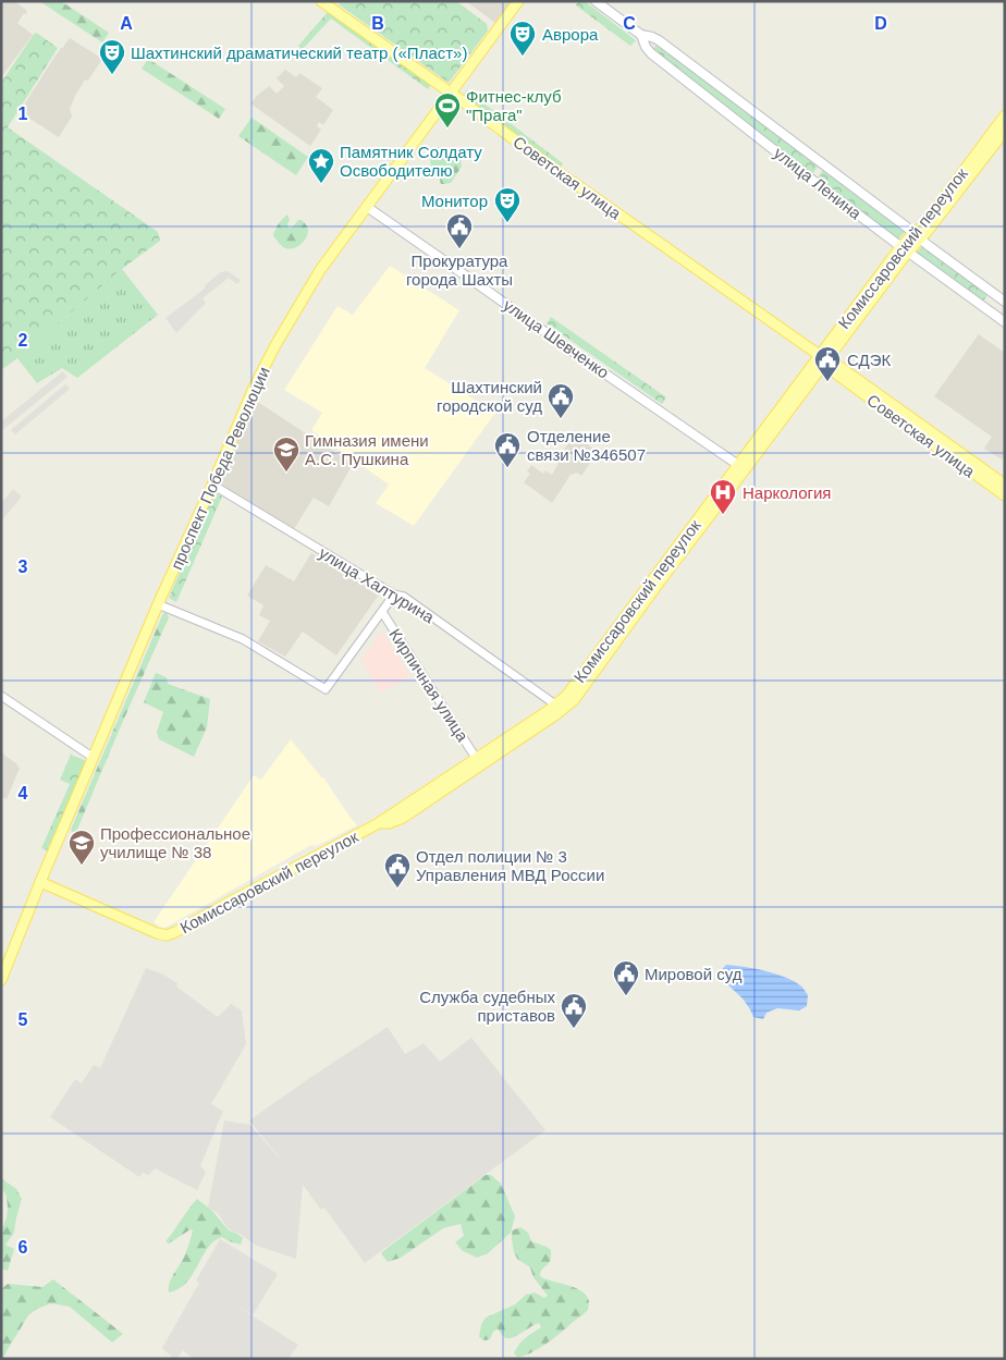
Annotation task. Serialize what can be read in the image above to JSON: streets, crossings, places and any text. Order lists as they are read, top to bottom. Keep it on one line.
{"streets":{"main road":["Советская улица","улица Ленина","Комиссаровский переулок","улица Шевченко","проспект Победа Революции"],"street":["улица Халтурина","Кирпичная улица"]},"crossings":[["Советская улица","Комиссаровский переулок"],["Советская улица","проспект Победа Революции"],["улица Ленина","Комиссаровский переулок"],["Комиссаровский переулок","улица Шевченко"],["Комиссаровский переулок","проспект Победа Революции"],["Комиссаровский переулок","улица Халтурина"],["Комиссаровский переулок","Кирпичная улица"],["улица Шевченко","проспект Победа Революции"],["проспект Победа Революции","улица Халтурина"]],"places":{"theatre":["Аврора","Шахтинский драматический театр («Пласт»)","Монитор"],"sports":["Фитнес-клуб \"Прага\""],"place":["Памятник Солдату Освободителю"],"public building":["Прокуратура города Шахты","СДЭК","Шахтинский городской суд","Отделение связи №346507","Отдел полиции № 3 Управления МВД России","Мировой суд","Служба судебных приставов"],"school or university":["Гимназия имени А.С. Пушкина","Профессиональное училище № 38"],"hospital":["Наркология"]},"grid":{"columns":["A","B","C","D"],"rows":["1","2","3","4","5","6"]}}
